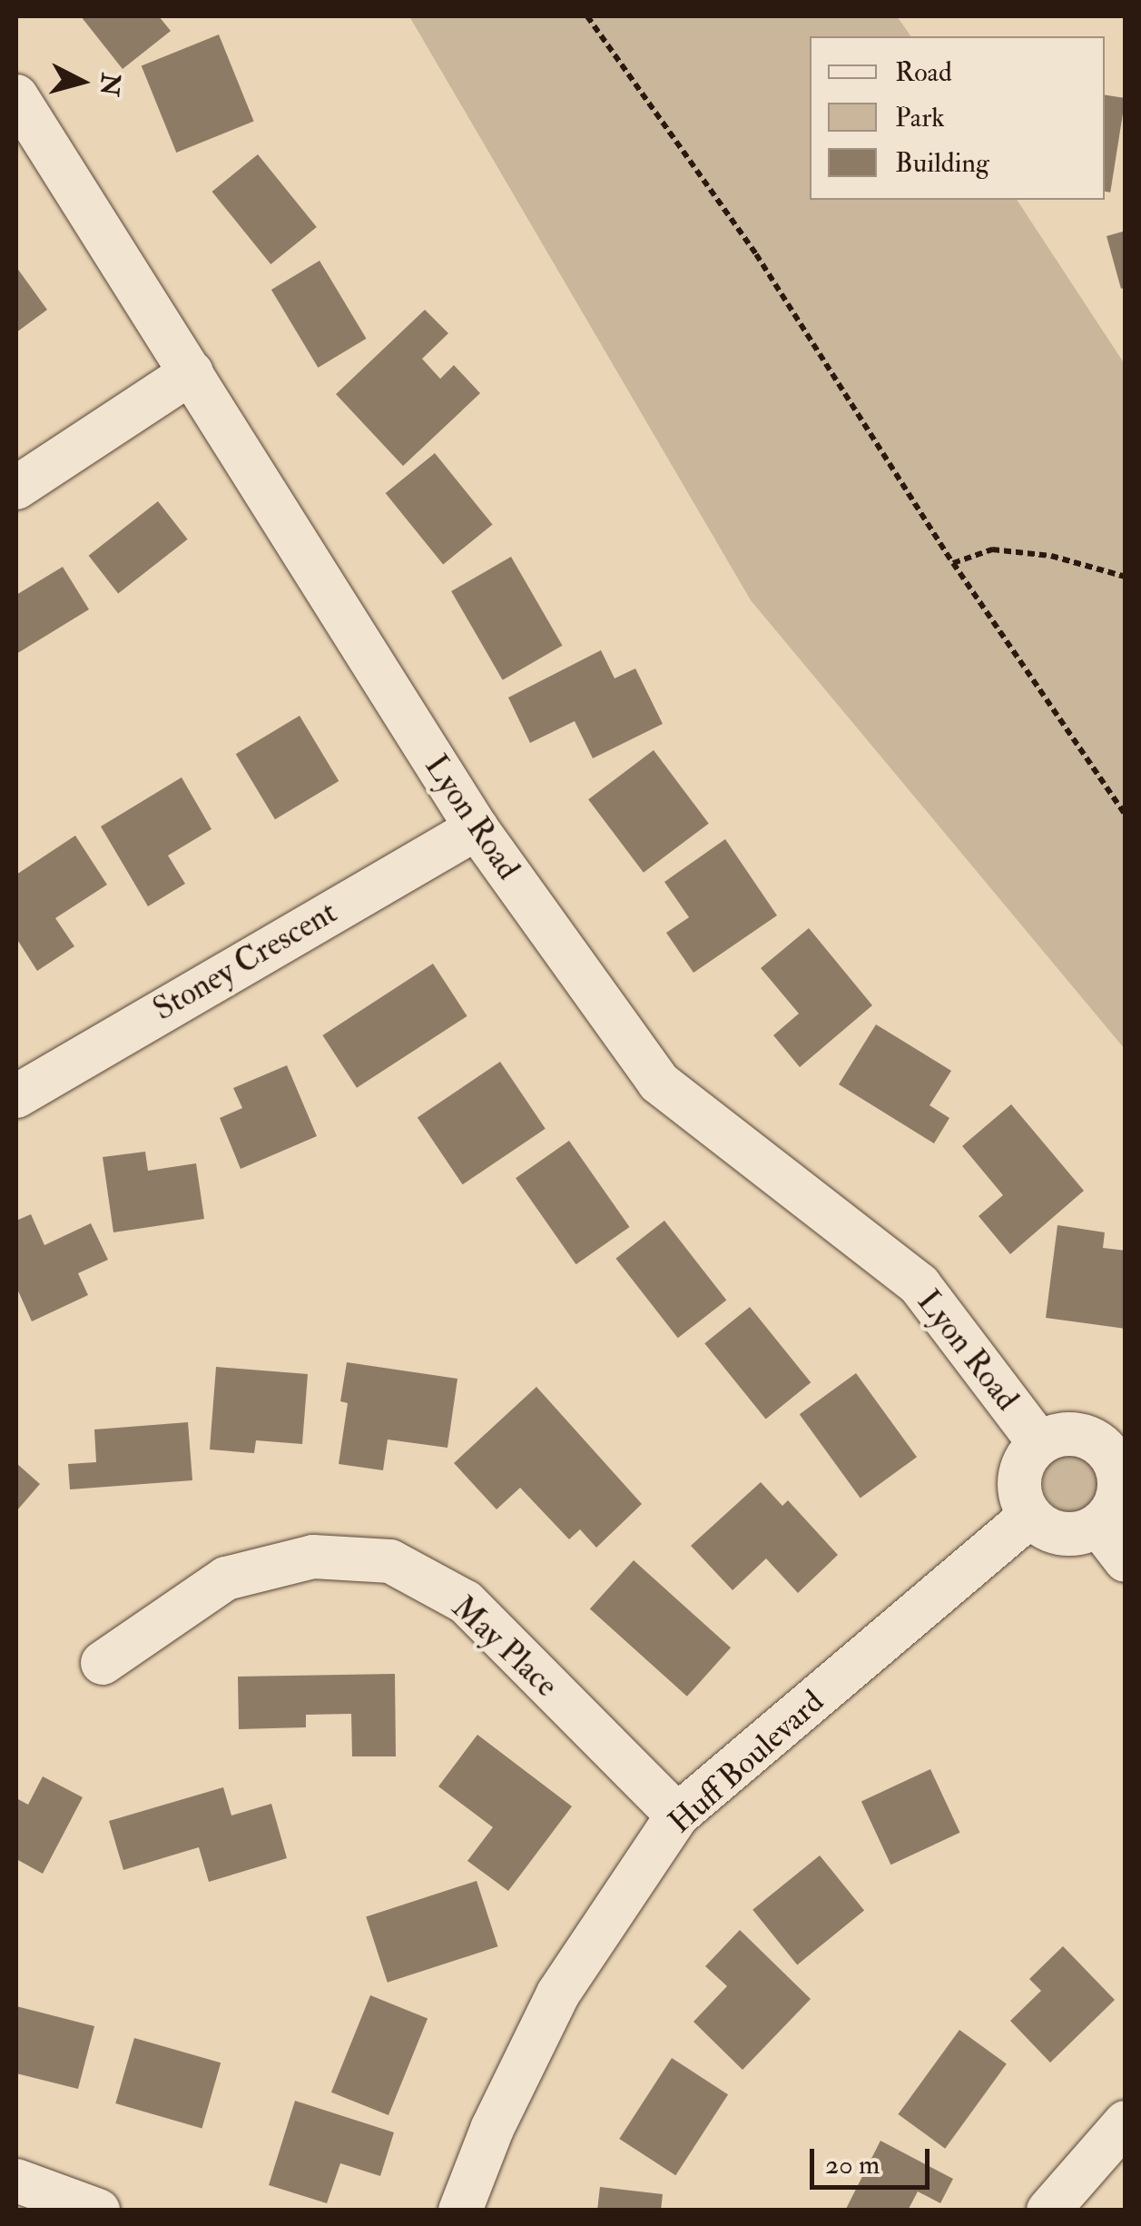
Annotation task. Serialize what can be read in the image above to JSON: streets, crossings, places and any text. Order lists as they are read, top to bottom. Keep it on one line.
{"streets":{"street":["Lyon Road","Stoney Crescent","May Place","Huff Boulevard"]},"crossings":[["Lyon Road","Stoney Crescent"],["Lyon Road","Huff Boulevard"],["May Place","Huff Boulevard"]],"legend":["Road","Park","Building"],"scale_bar":"20 m","north":"right"}
